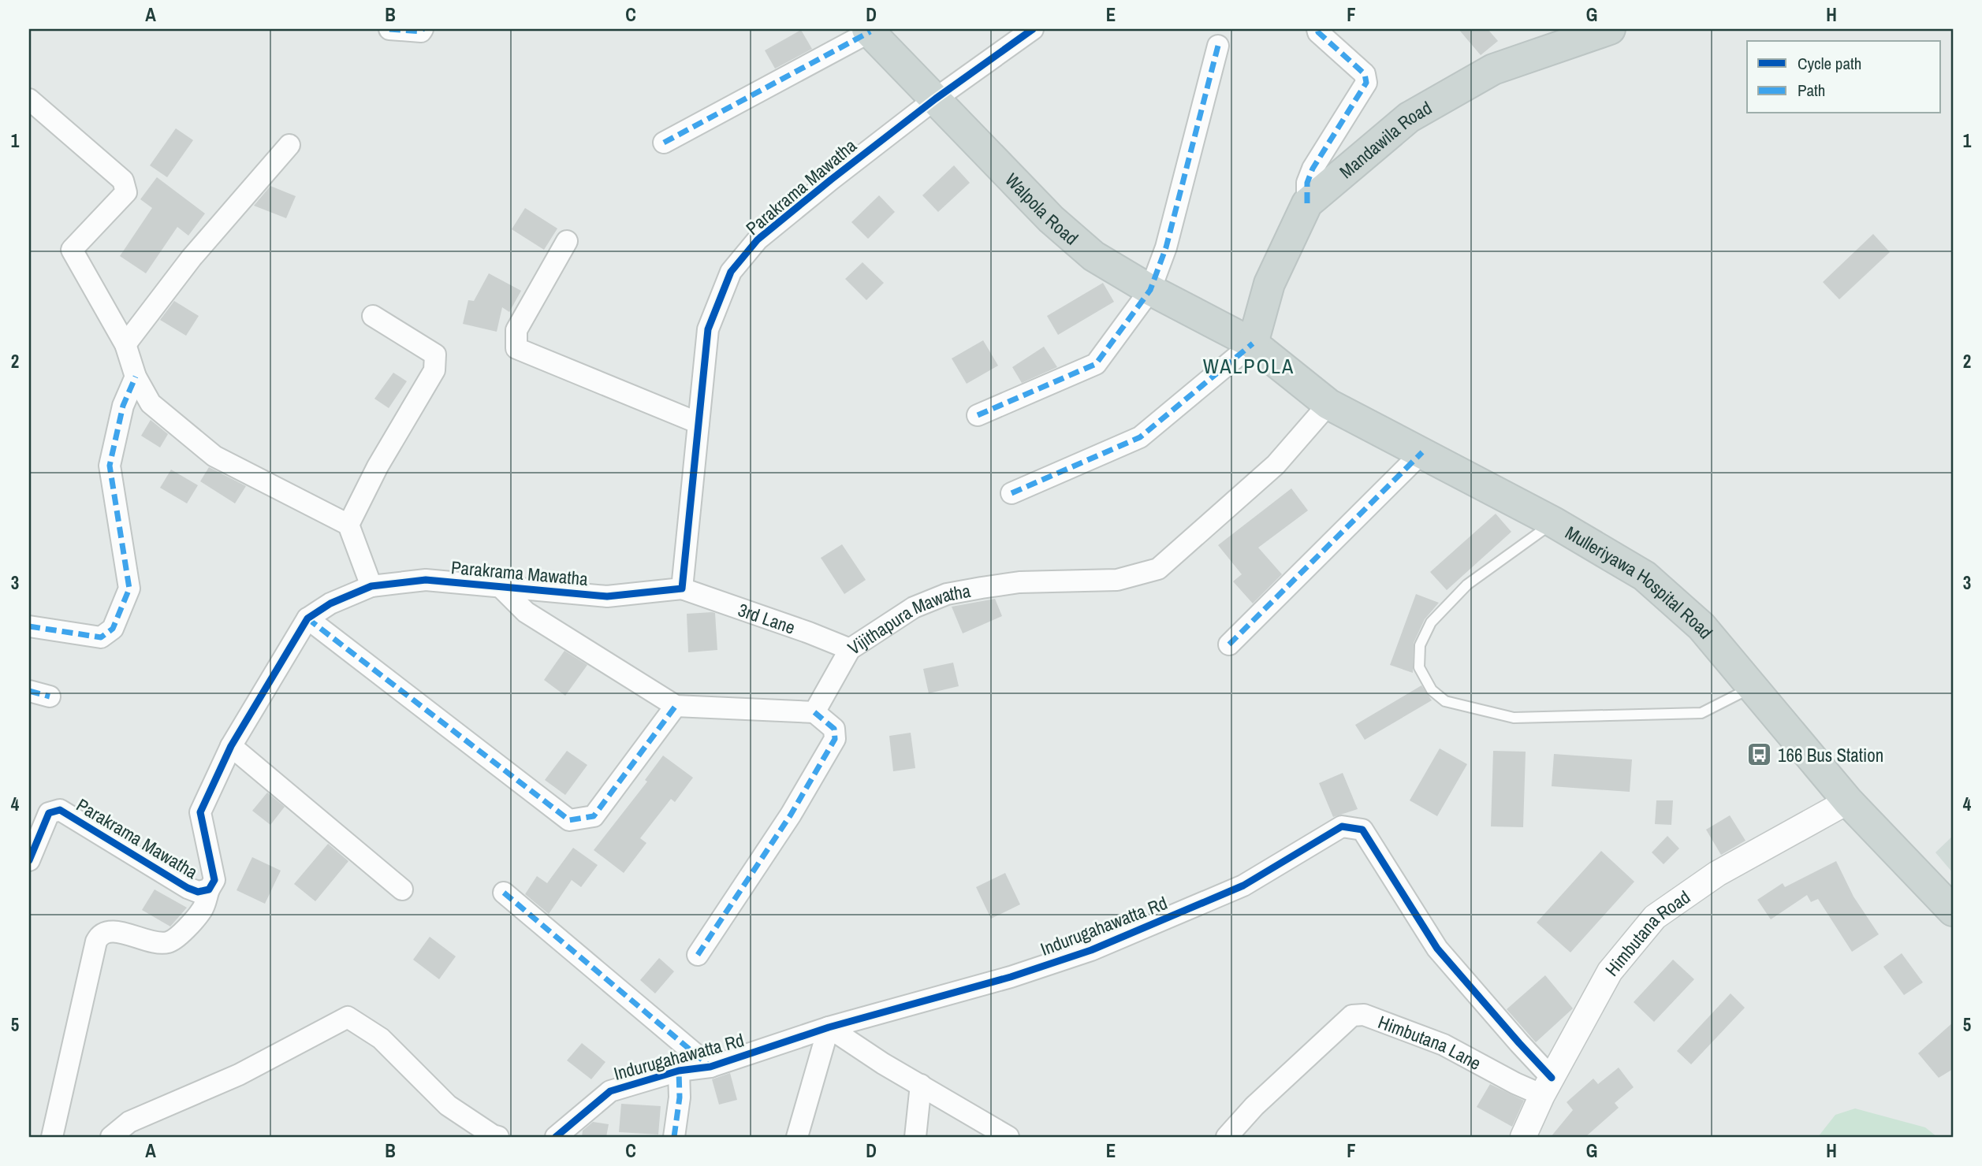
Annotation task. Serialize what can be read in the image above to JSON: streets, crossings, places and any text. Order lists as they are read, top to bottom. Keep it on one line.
{"streets":{"main road":["Mandawila Road","Walpola Road","Mulleriyawa Hospital Road"],"street":["Parakrama Mawatha","3rd Lane","Vijithapura Mawatha","Indurugahawatta Rd","Himbutana Road","Himbutana Lane"]},"crossings":[["Mandawila Road","Walpola Road"],["Mandawila Road","Mulleriyawa Hospital Road"],["Parakrama Mawatha","Walpola Road"],["Parakrama Mawatha","3rd Lane"],["Walpola Road","Mulleriyawa Hospital Road"],["Mulleriyawa Hospital Road","Vijithapura Mawatha"],["Mulleriyawa Hospital Road","Himbutana Road"],["3rd Lane","Vijithapura Mawatha"],["Indurugahawatta Rd","Himbutana Road"],["Indurugahawatta Rd","Himbutana Lane"],["Himbutana Road","Himbutana Lane"]],"districts":["WALPOLA"],"places":{"bus stop":["166 Bus Station"]},"legend":["Cycle path","Path"],"grid":{"columns":["A","B","C","D","E","F","G","H"],"rows":["1","2","3","4","5"]}}
